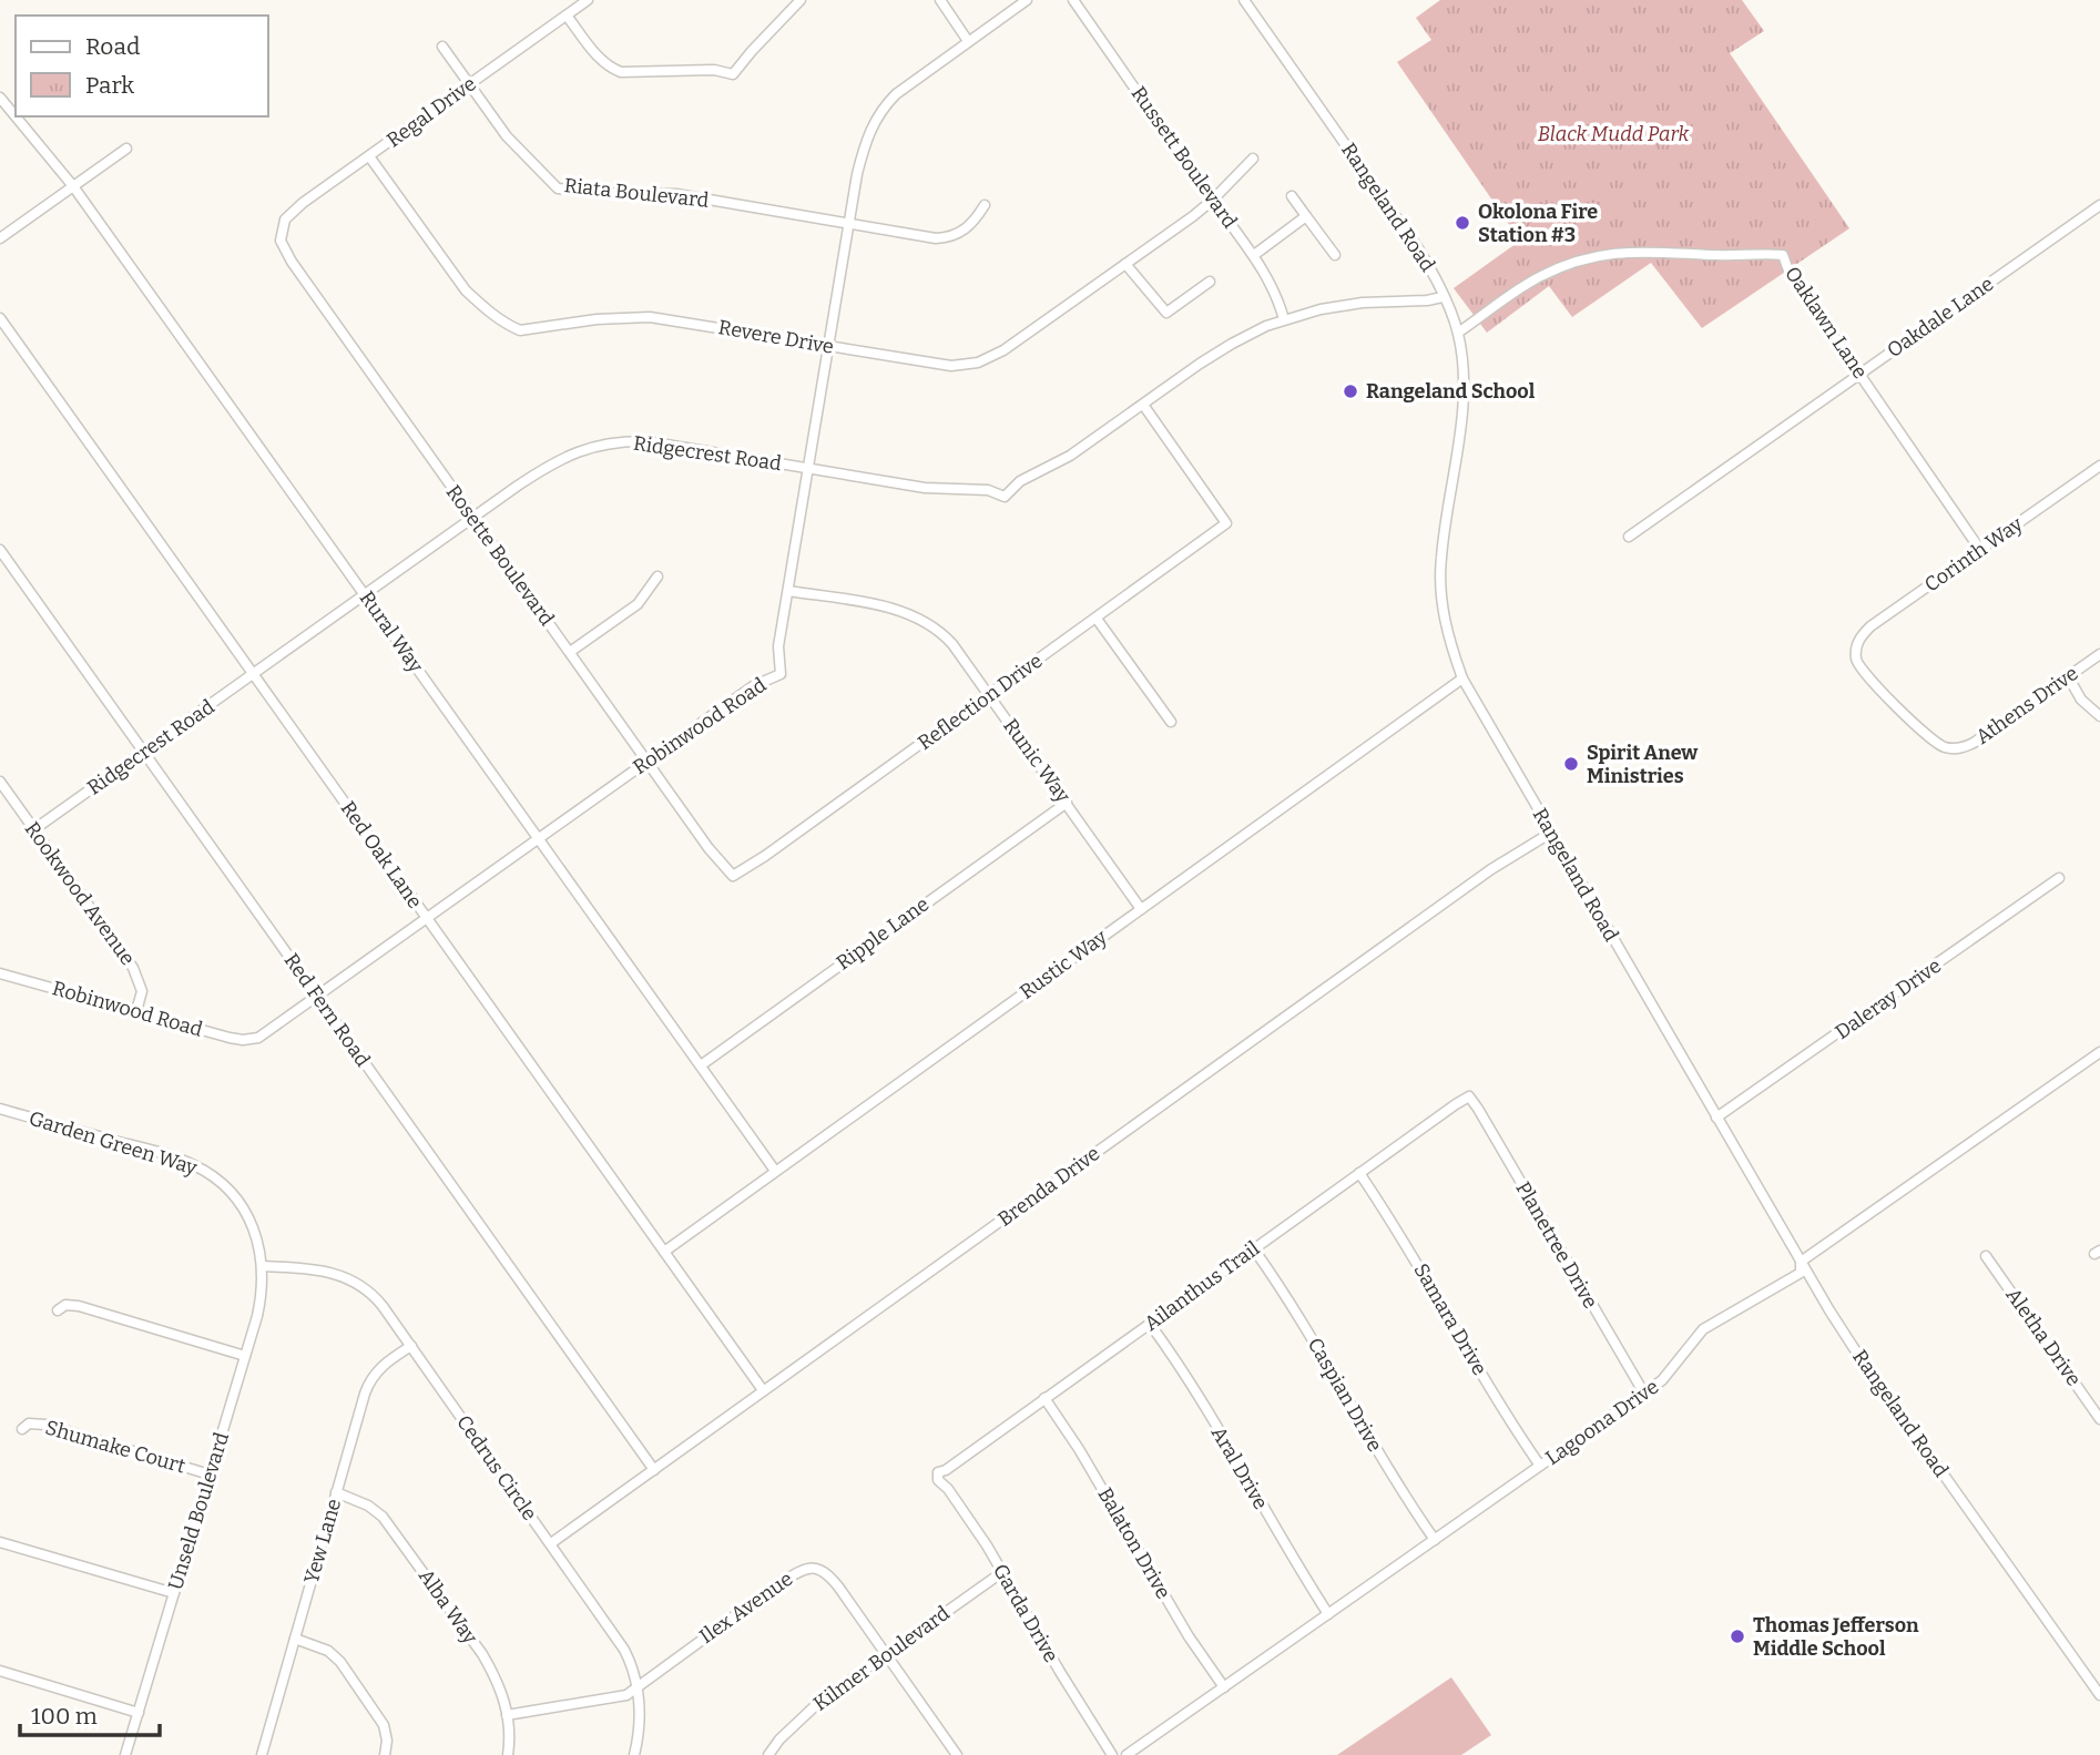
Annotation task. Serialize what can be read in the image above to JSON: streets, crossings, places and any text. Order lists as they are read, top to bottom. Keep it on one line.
{"streets":{"street":["Regal Drive","Russett Boulevard","Riata Boulevard","Rangeland Road","Oakdale Lane","Oaklawn Lane","Revere Drive","Ridgecrest Road","Corinth Way","Rosette Boulevard","Rural Way","Reflection Drive","Athens Drive","Robinwood Road","Runic Way","Red Oak Lane","Rookwood Avenue","Ripple Lane","Rustic Way","Daleray Drive","Red Fern Road","Garden Green Way","Brenda Drive","Planetree Drive","Ailanthus Trail","Samara Drive","Aletha Drive","Caspian Drive","Lagoona Drive","Shumake Court","Cedrus Circle","Aral Drive","Unseld Boulevard","Yew Lane","Balaton Drive","Alba Way","Ilex Avenue","Garda Drive","Kilmer Boulevard"]},"crossings":[["Regal Drive","Riata Boulevard"],["Regal Drive","Revere Drive"],["Regal Drive","Rosette Boulevard"],["Russett Boulevard","Revere Drive"],["Russett Boulevard","Ridgecrest Road"],["Riata Boulevard","Robinwood Road"],["Rangeland Road","Oaklawn Lane"],["Rangeland Road","Ridgecrest Road"],["Rangeland Road","Rustic Way"],["Rangeland Road","Daleray Drive"],["Rangeland Road","Brenda Drive"],["Rangeland Road","Lagoona Drive"],["Oakdale Lane","Oaklawn Lane"],["Oaklawn Lane","Corinth Way"],["Revere Drive","Robinwood Road"],["Ridgecrest Road","Rosette Boulevard"],["Ridgecrest Road","Rural Way"],["Ridgecrest Road","Reflection Drive"],["Ridgecrest Road","Robinwood Road"],["Ridgecrest Road","Red Oak Lane"],["Ridgecrest Road","Rookwood Avenue"],["Ridgecrest Road","Red Fern Road"],["Corinth Way","Athens Drive"],["Rosette Boulevard","Reflection Drive"],["Rosette Boulevard","Robinwood Road"],["Rural Way","Robinwood Road"],["Rural Way","Ripple Lane"],["Rural Way","Rustic Way"],["Reflection Drive","Runic Way"],["Robinwood Road","Runic Way"],["Robinwood Road","Red Oak Lane"],["Robinwood Road","Rookwood Avenue"],["Robinwood Road","Red Fern Road"],["Runic Way","Ripple Lane"],["Runic Way","Rustic Way"],["Red Oak Lane","Rustic Way"],["Red Oak Lane","Brenda Drive"],["Red Fern Road","Brenda Drive"],["Garden Green Way","Cedrus Circle"],["Garden Green Way","Unseld Boulevard"],["Brenda Drive","Cedrus Circle"],["Planetree Drive","Ailanthus Trail"],["Planetree Drive","Lagoona Drive"],["Ailanthus Trail","Samara Drive"],["Ailanthus Trail","Caspian Drive"],["Ailanthus Trail","Aral Drive"],["Ailanthus Trail","Balaton Drive"],["Ailanthus Trail","Garda Drive"],["Samara Drive","Lagoona Drive"],["Caspian Drive","Lagoona Drive"],["Lagoona Drive","Aral Drive"],["Lagoona Drive","Balaton Drive"],["Shumake Court","Unseld Boulevard"],["Cedrus Circle","Unseld Boulevard"],["Cedrus Circle","Yew Lane"],["Cedrus Circle","Ilex Avenue"],["Yew Lane","Alba Way"],["Alba Way","Ilex Avenue"],["Ilex Avenue","Kilmer Boulevard"],["Garda Drive","Kilmer Boulevard"]],"parks":["Black Mudd Park"],"places":["Okolona Fire Station #3","Rangeland School","Spirit Anew Ministries","Thomas Jefferson Middle School"],"legend":["Road","Park"],"scale_bar":"100 m"}
